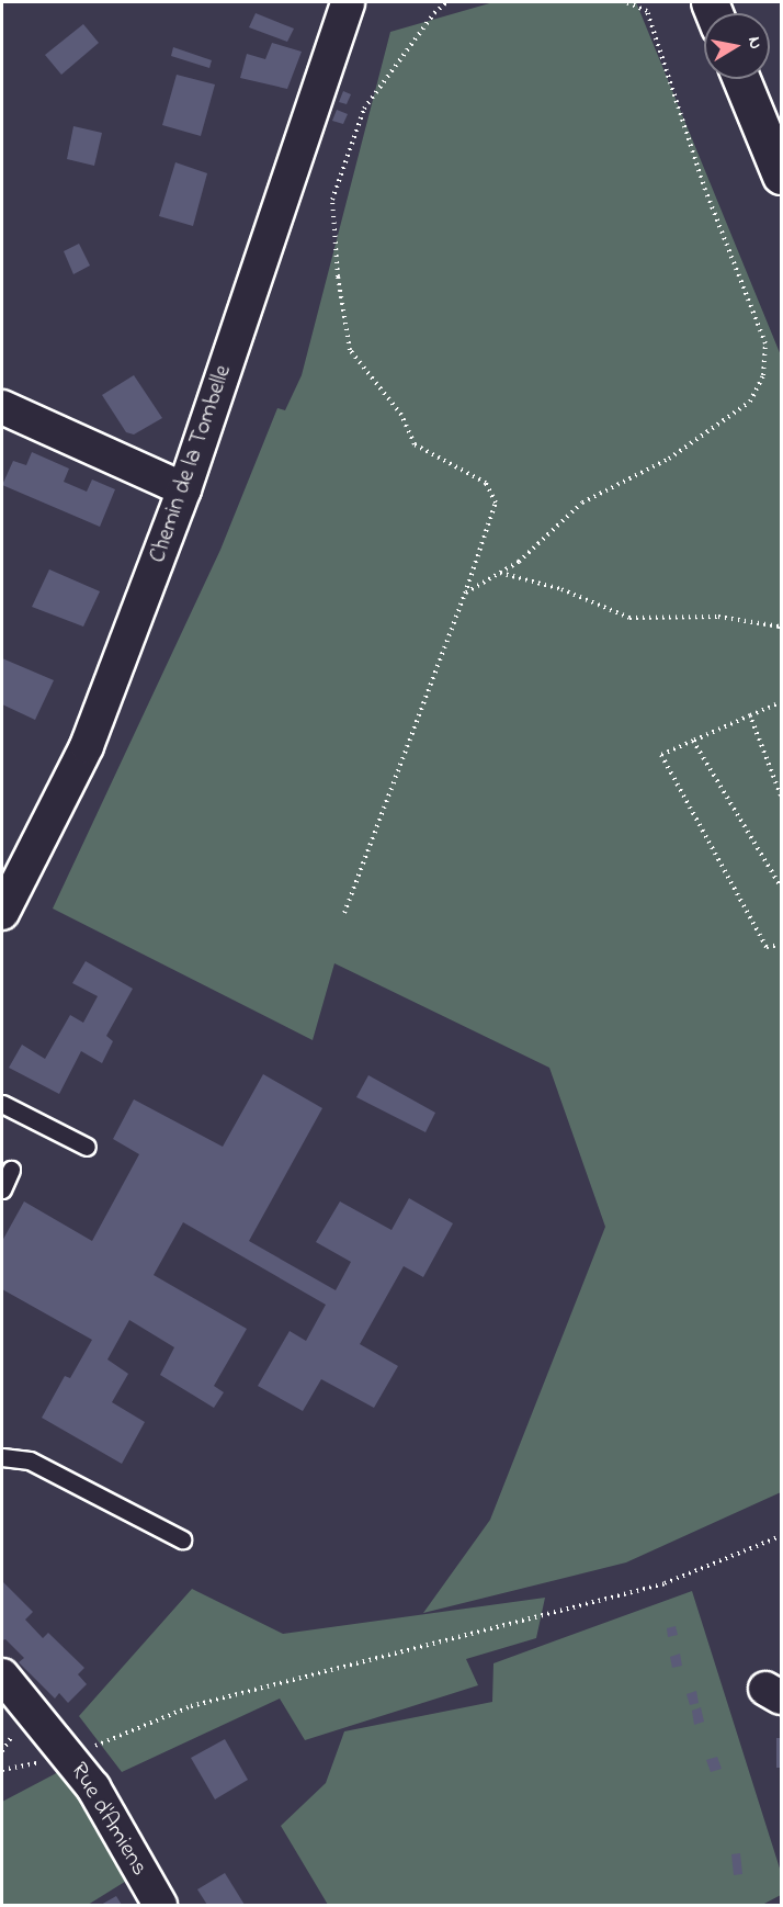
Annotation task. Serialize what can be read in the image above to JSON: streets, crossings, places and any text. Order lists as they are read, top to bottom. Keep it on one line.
{"streets":{"street":["Chemin de la Tombelle","Rue d'Amiens"]},"north":"right"}
